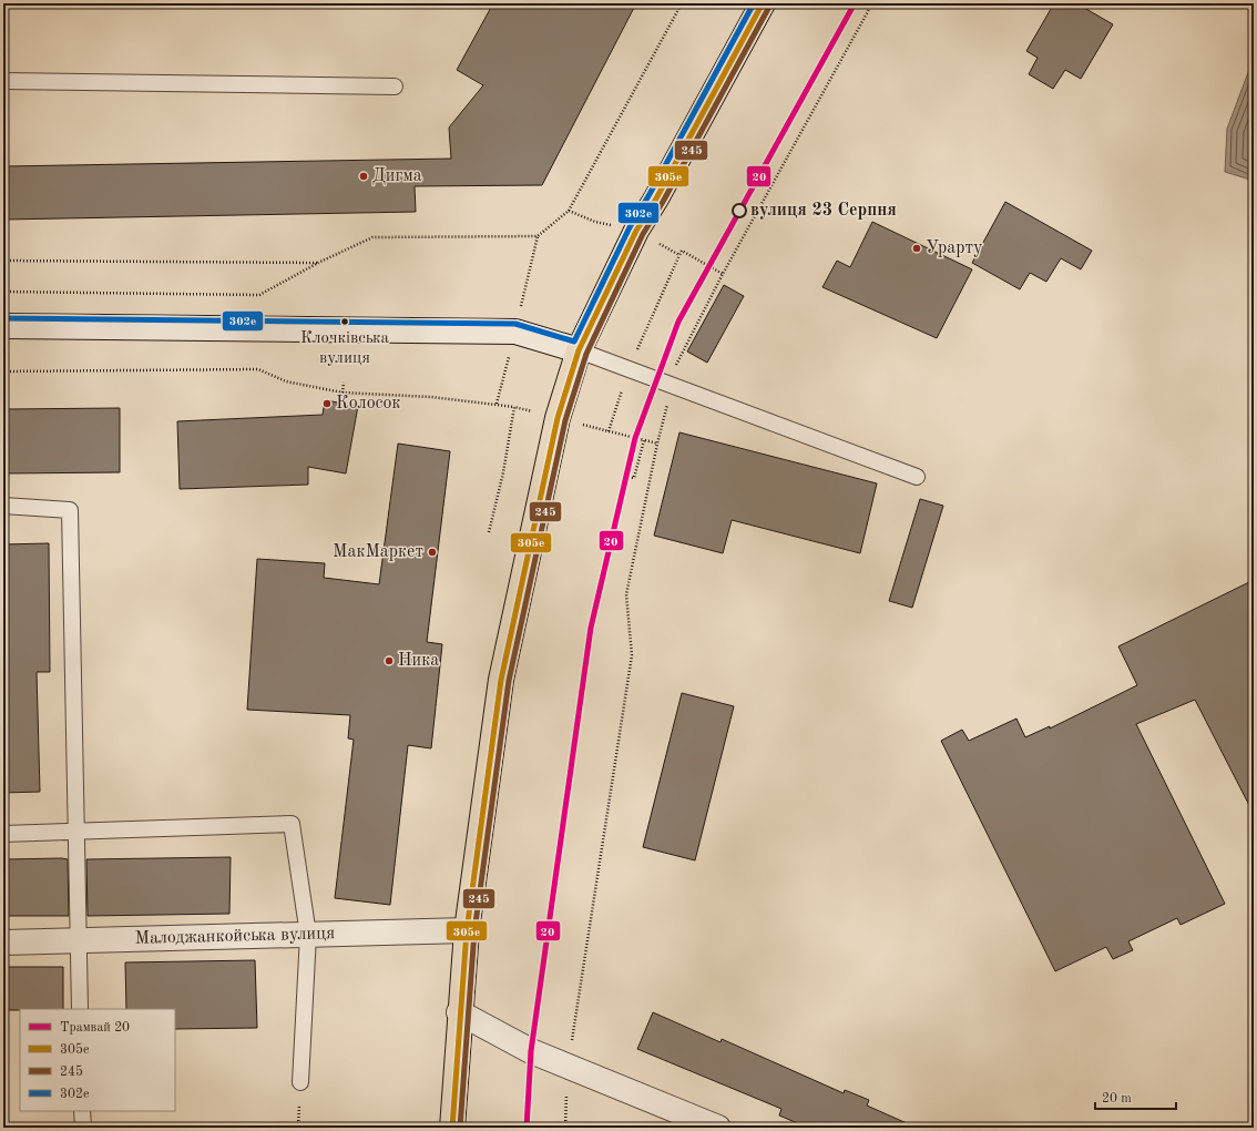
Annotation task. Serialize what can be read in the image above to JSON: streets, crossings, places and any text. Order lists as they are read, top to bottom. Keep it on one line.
{"streets":{"street":["Малоджанкойська вулиця"]},"places":["Дигма","вулиця 23 Серпня","Урарту","Клочківська вулиця","Колосок","МакМаркет","Ника"],"lines":["tram line 20","transit line 305e","transit line 302е","transit line 245"],"legend":["Трамвай 20","305e","245","302е"],"scale_bar":"20 m"}
